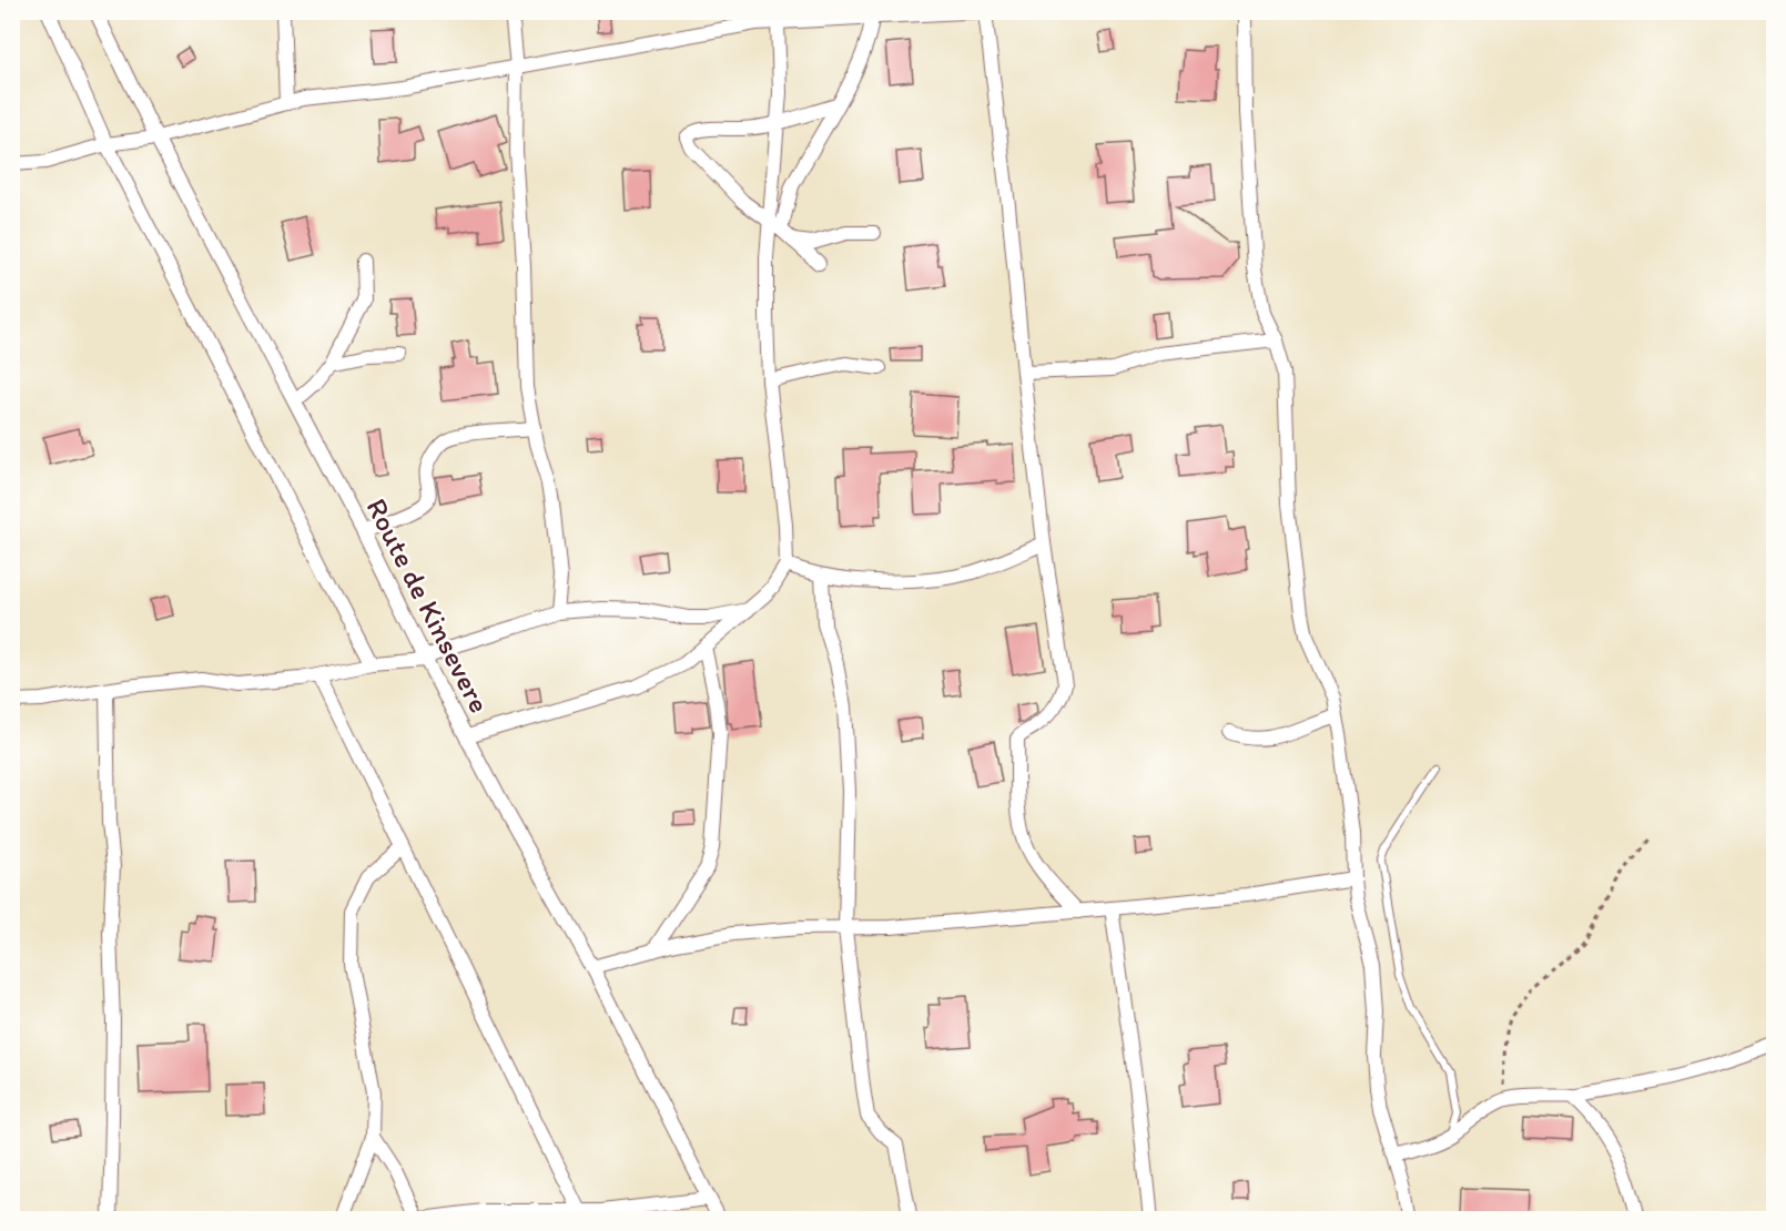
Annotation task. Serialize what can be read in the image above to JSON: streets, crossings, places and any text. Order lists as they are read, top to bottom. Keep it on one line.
{"streets":{"street":["Route de Kinsevere"]}}
